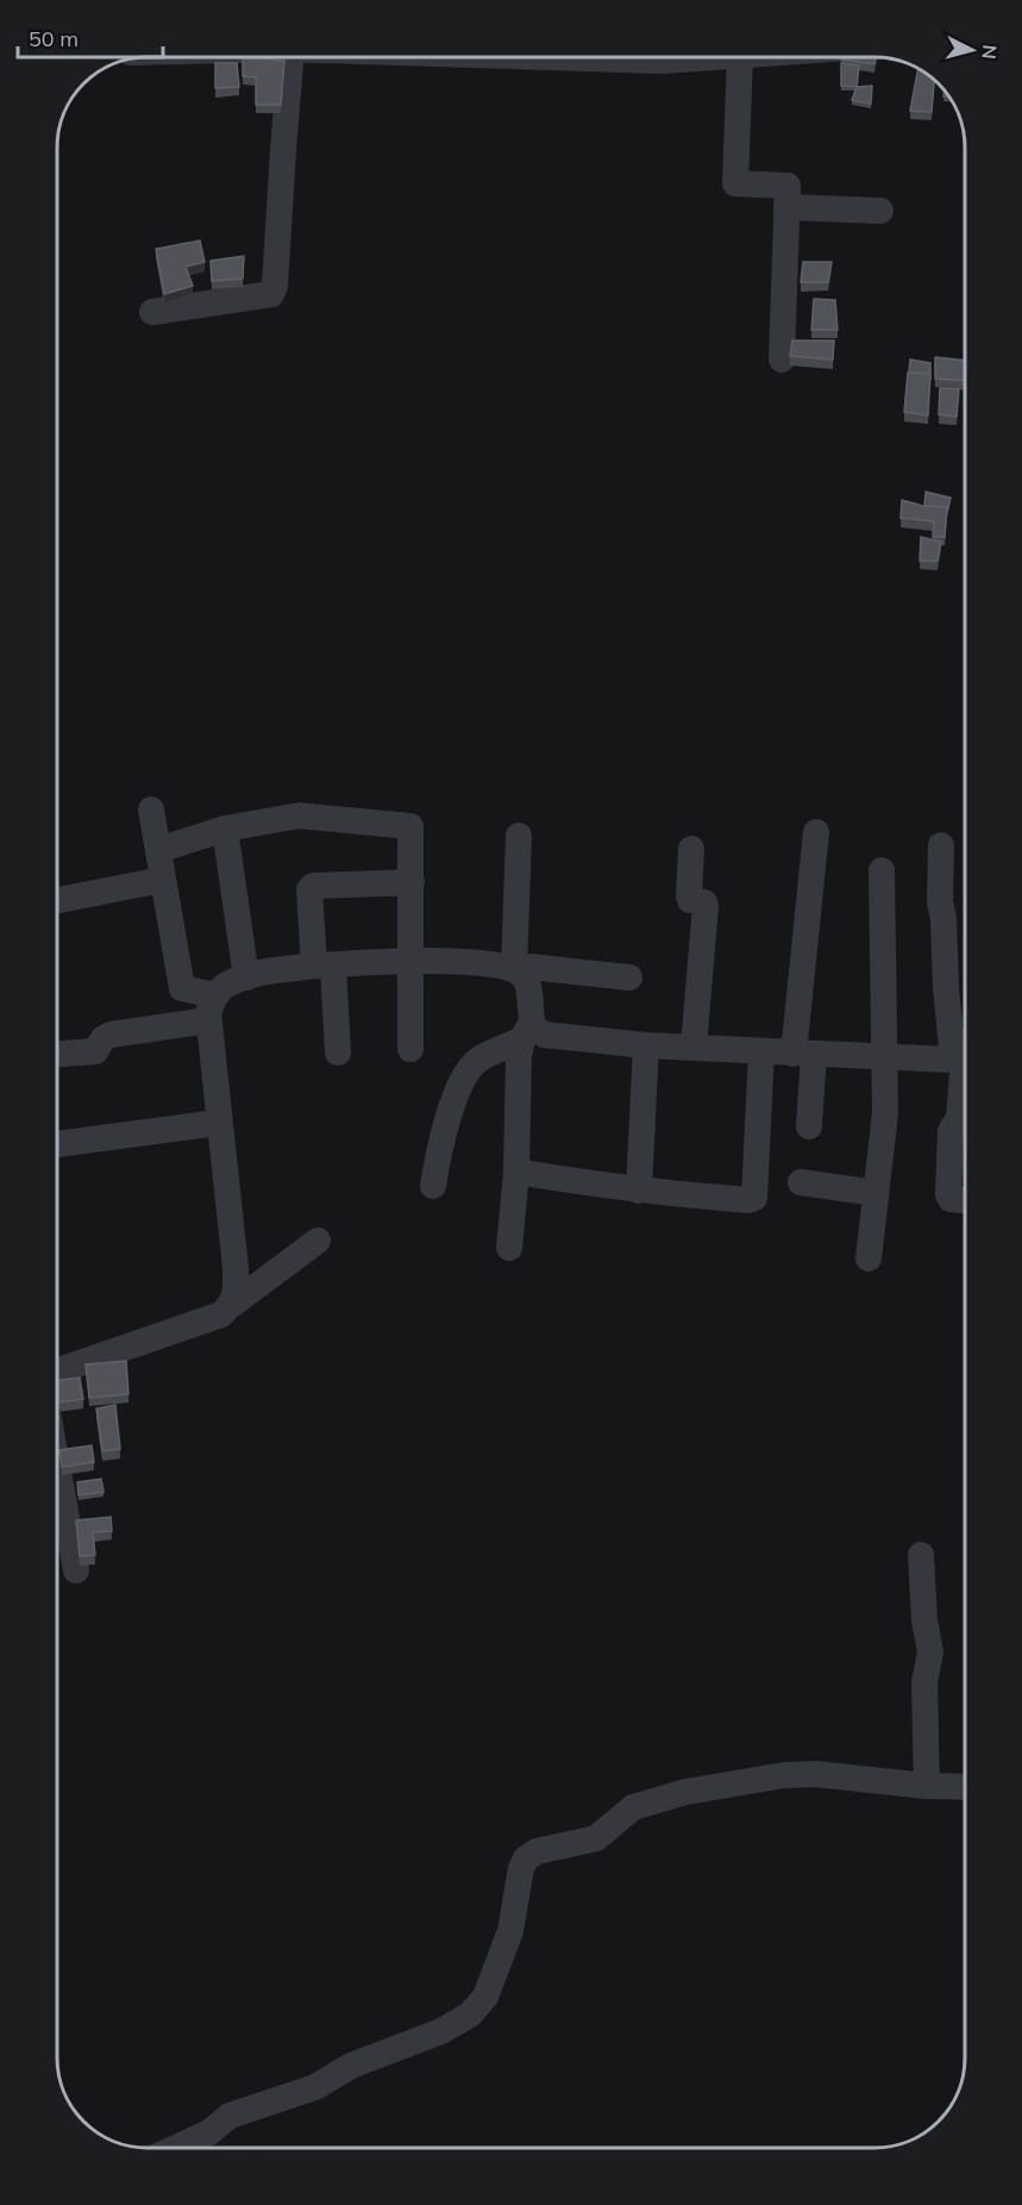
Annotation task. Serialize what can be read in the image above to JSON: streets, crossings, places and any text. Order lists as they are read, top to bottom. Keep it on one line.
{"scale_bar":"50 m","north":"right"}
